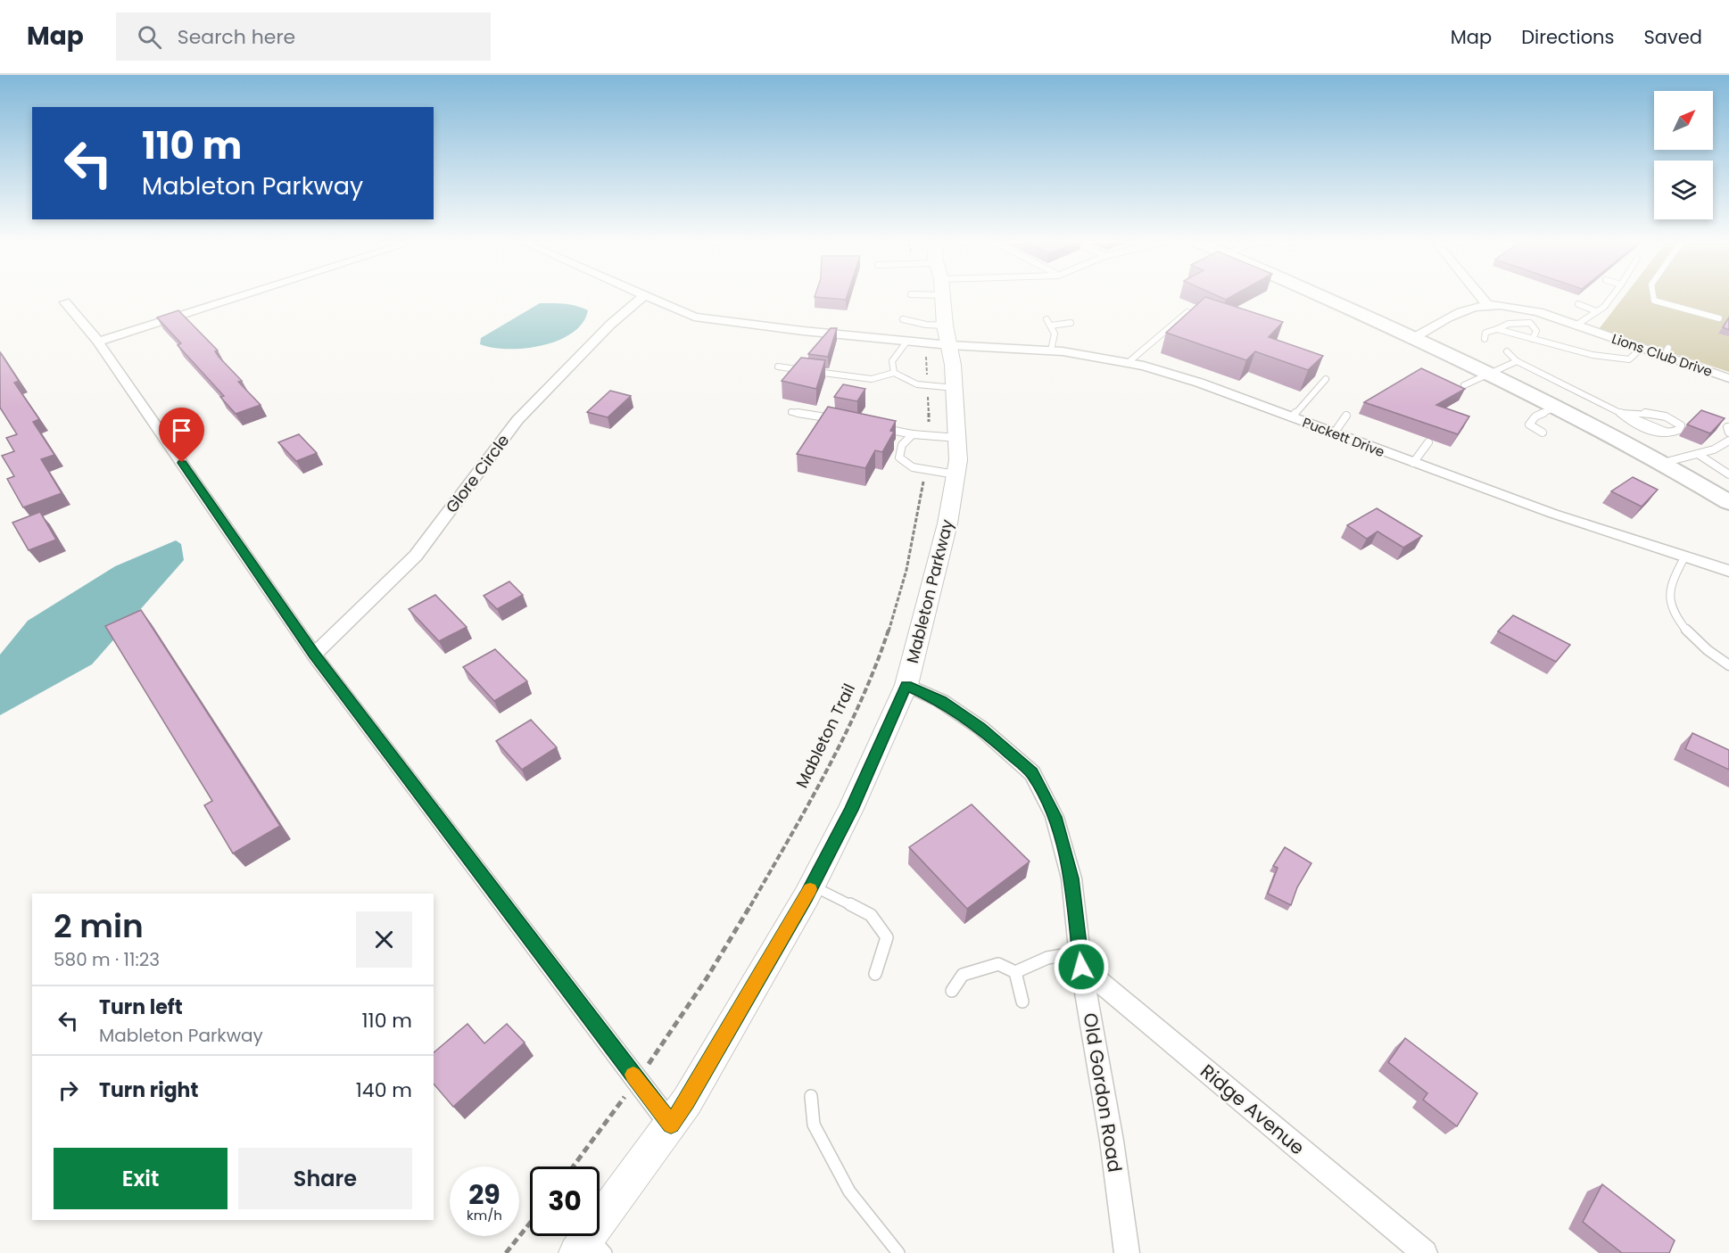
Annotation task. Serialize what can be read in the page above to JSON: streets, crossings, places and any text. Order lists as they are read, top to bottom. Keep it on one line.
{"streets":{"main road":["Mableton Parkway"],"street":["Lions Club Drive","Puckett Drive","Glore Circle","Old Gordon Road","Ridge Avenue"],"path":["Mableton Trail"]},"crossings":[["Puckett Drive","Mableton Parkway"],["Mableton Parkway","Old Gordon Road"],["Old Gordon Road","Ridge Avenue"]],"north":"top right","page":{"header":"Map","search":"Search here","nav":["Map","Directions","Saved"],"turn":["110 m","Mableton Parkway"],"heading":["2 min","580 m · 11:23"],"list":[{"name":"Turn left","note":"Mableton Parkway","value":"110 m"},{"name":"Turn right","value":"140 m"}],"buttons":["Exit","Share"],"speed":"29 km/h","limit":"30"}}
